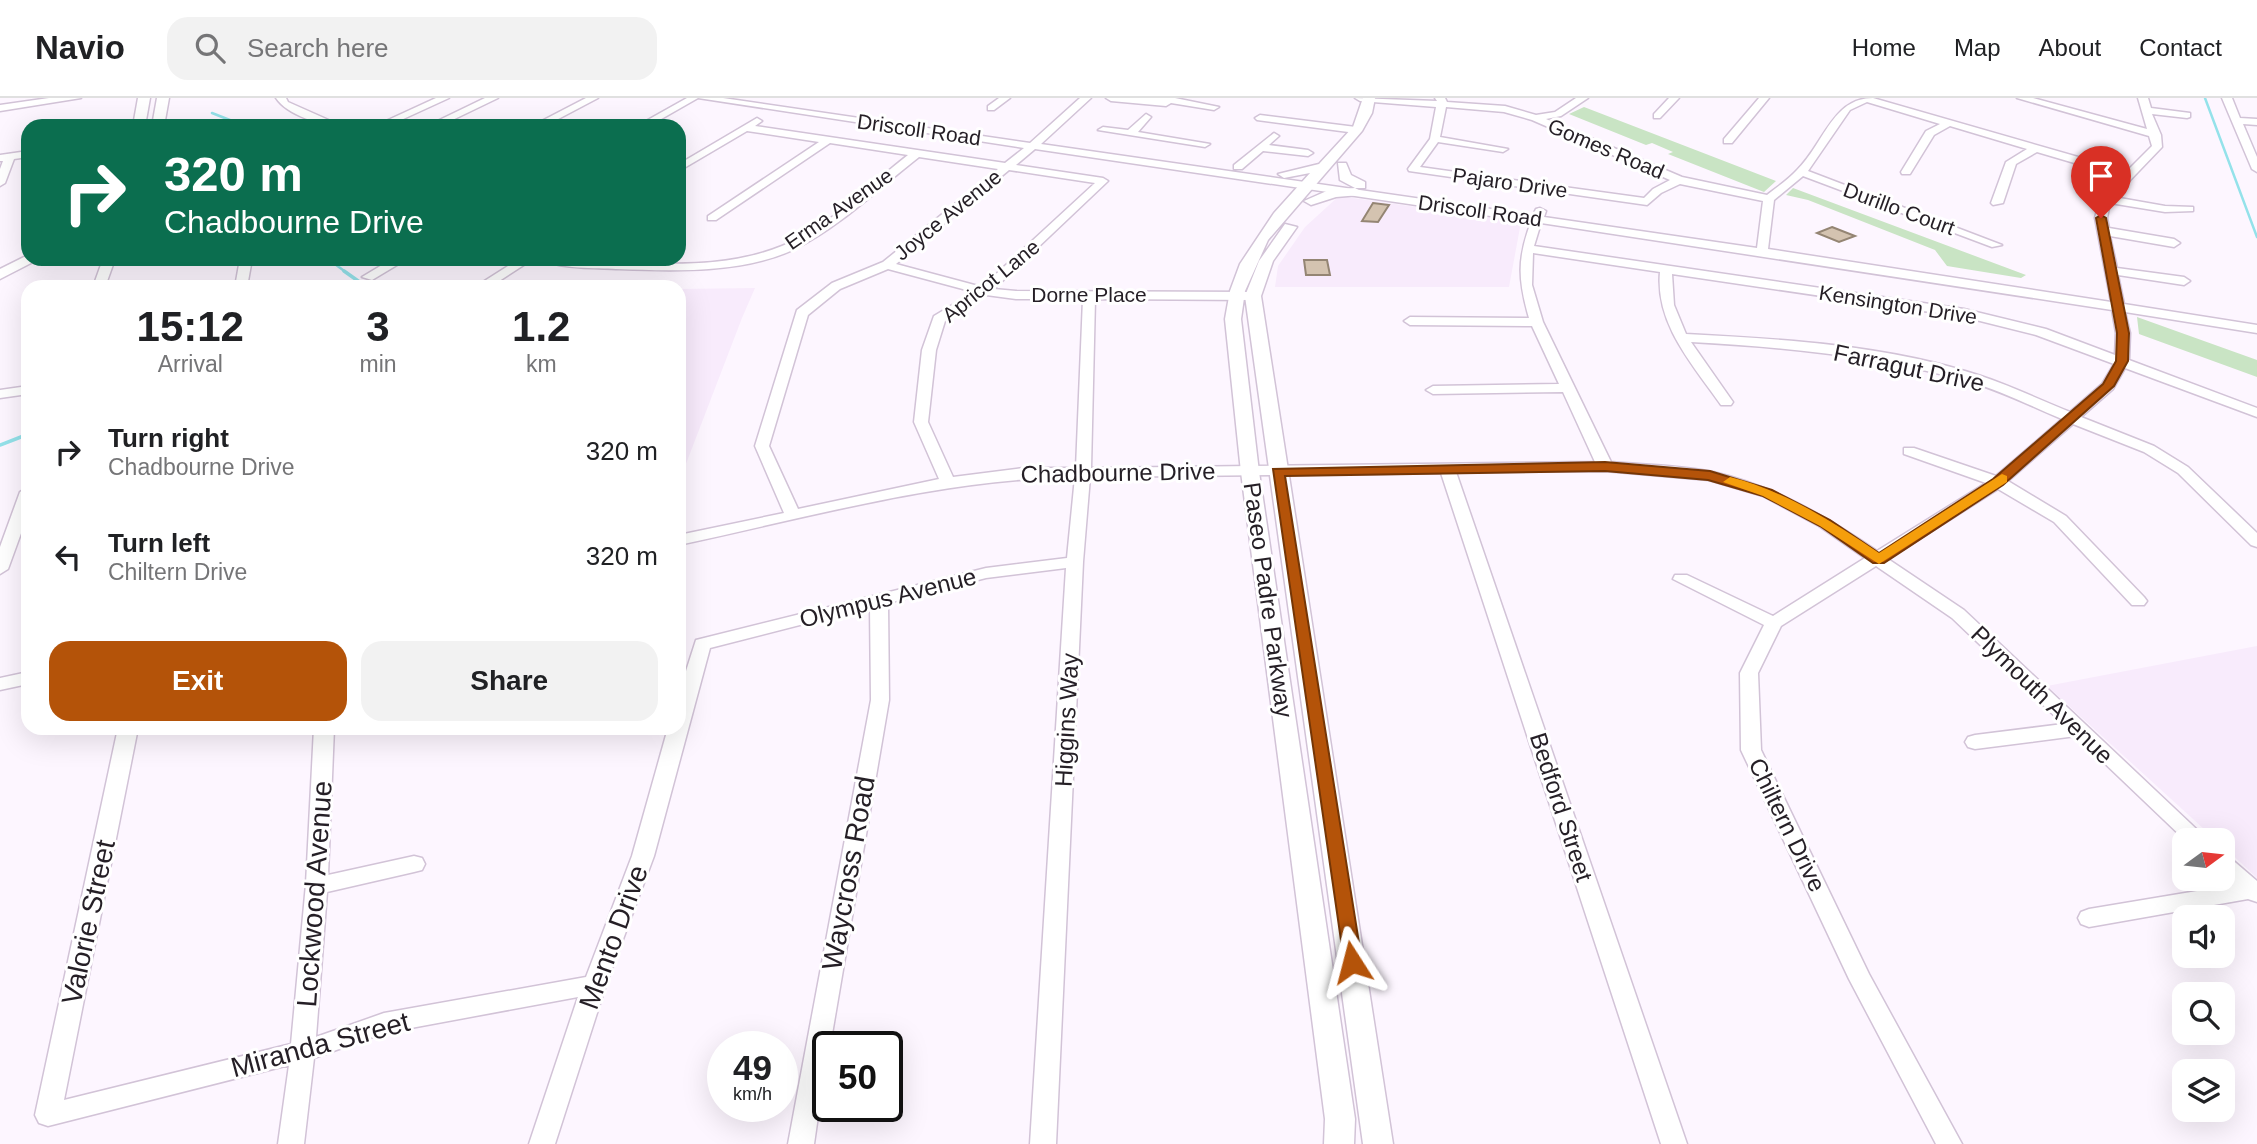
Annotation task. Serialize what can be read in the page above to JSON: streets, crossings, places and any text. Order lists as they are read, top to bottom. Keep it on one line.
{"streets":{"main road":["Paseo Padre Parkway"],"street":["Driscoll Road","Gomes Road","Pajaro Drive","Erma Avenue","Durillo Court","Joyce Avenue","Apricot Lane","Dorne Place","Kensington Drive","Farragut Drive","Chadbourne Drive","Olympus Avenue","Plymouth Avenue","Higgins Way","Bedford Street","Chiltern Drive","Waycross Road","Lockwood Avenue","Valorie Street","Mento Drive","Miranda Street"]},"crossings":[["Driscoll Road","Joyce Avenue"],["Driscoll Road","Paseo Padre Parkway"],["Gomes Road","Pajaro Drive"],["Gomes Road","Paseo Padre Parkway"],["Joyce Avenue","Apricot Lane"],["Joyce Avenue","Dorne Place"],["Joyce Avenue","Chadbourne Drive"],["Apricot Lane","Dorne Place"],["Apricot Lane","Chadbourne Drive"],["Dorne Place","Paseo Padre Parkway"],["Dorne Place","Higgins Way"],["Chadbourne Drive","Paseo Padre Parkway"],["Chadbourne Drive","Plymouth Avenue"],["Chadbourne Drive","Higgins Way"],["Chadbourne Drive","Bedford Street"],["Olympus Avenue","Higgins Way"],["Olympus Avenue","Waycross Road"],["Olympus Avenue","Mento Drive"],["Lockwood Avenue","Miranda Street"],["Valorie Street","Miranda Street"],["Mento Drive","Miranda Street"]],"north":"right","page":{"header":"Navio","search":"Search here","nav":["Home","Map","About","Contact"],"turn":["320 m","Chadbourne Drive"],"eta":["15:12","Arrival","3","min","1.2","km"],"list":[{"name":"Turn right","note":"Chadbourne Drive","value":"320 m"},{"name":"Turn left","note":"Chiltern Drive","value":"320 m"}],"buttons":["Exit","Share"],"speed":"49 km/h","limit":"50"}}
